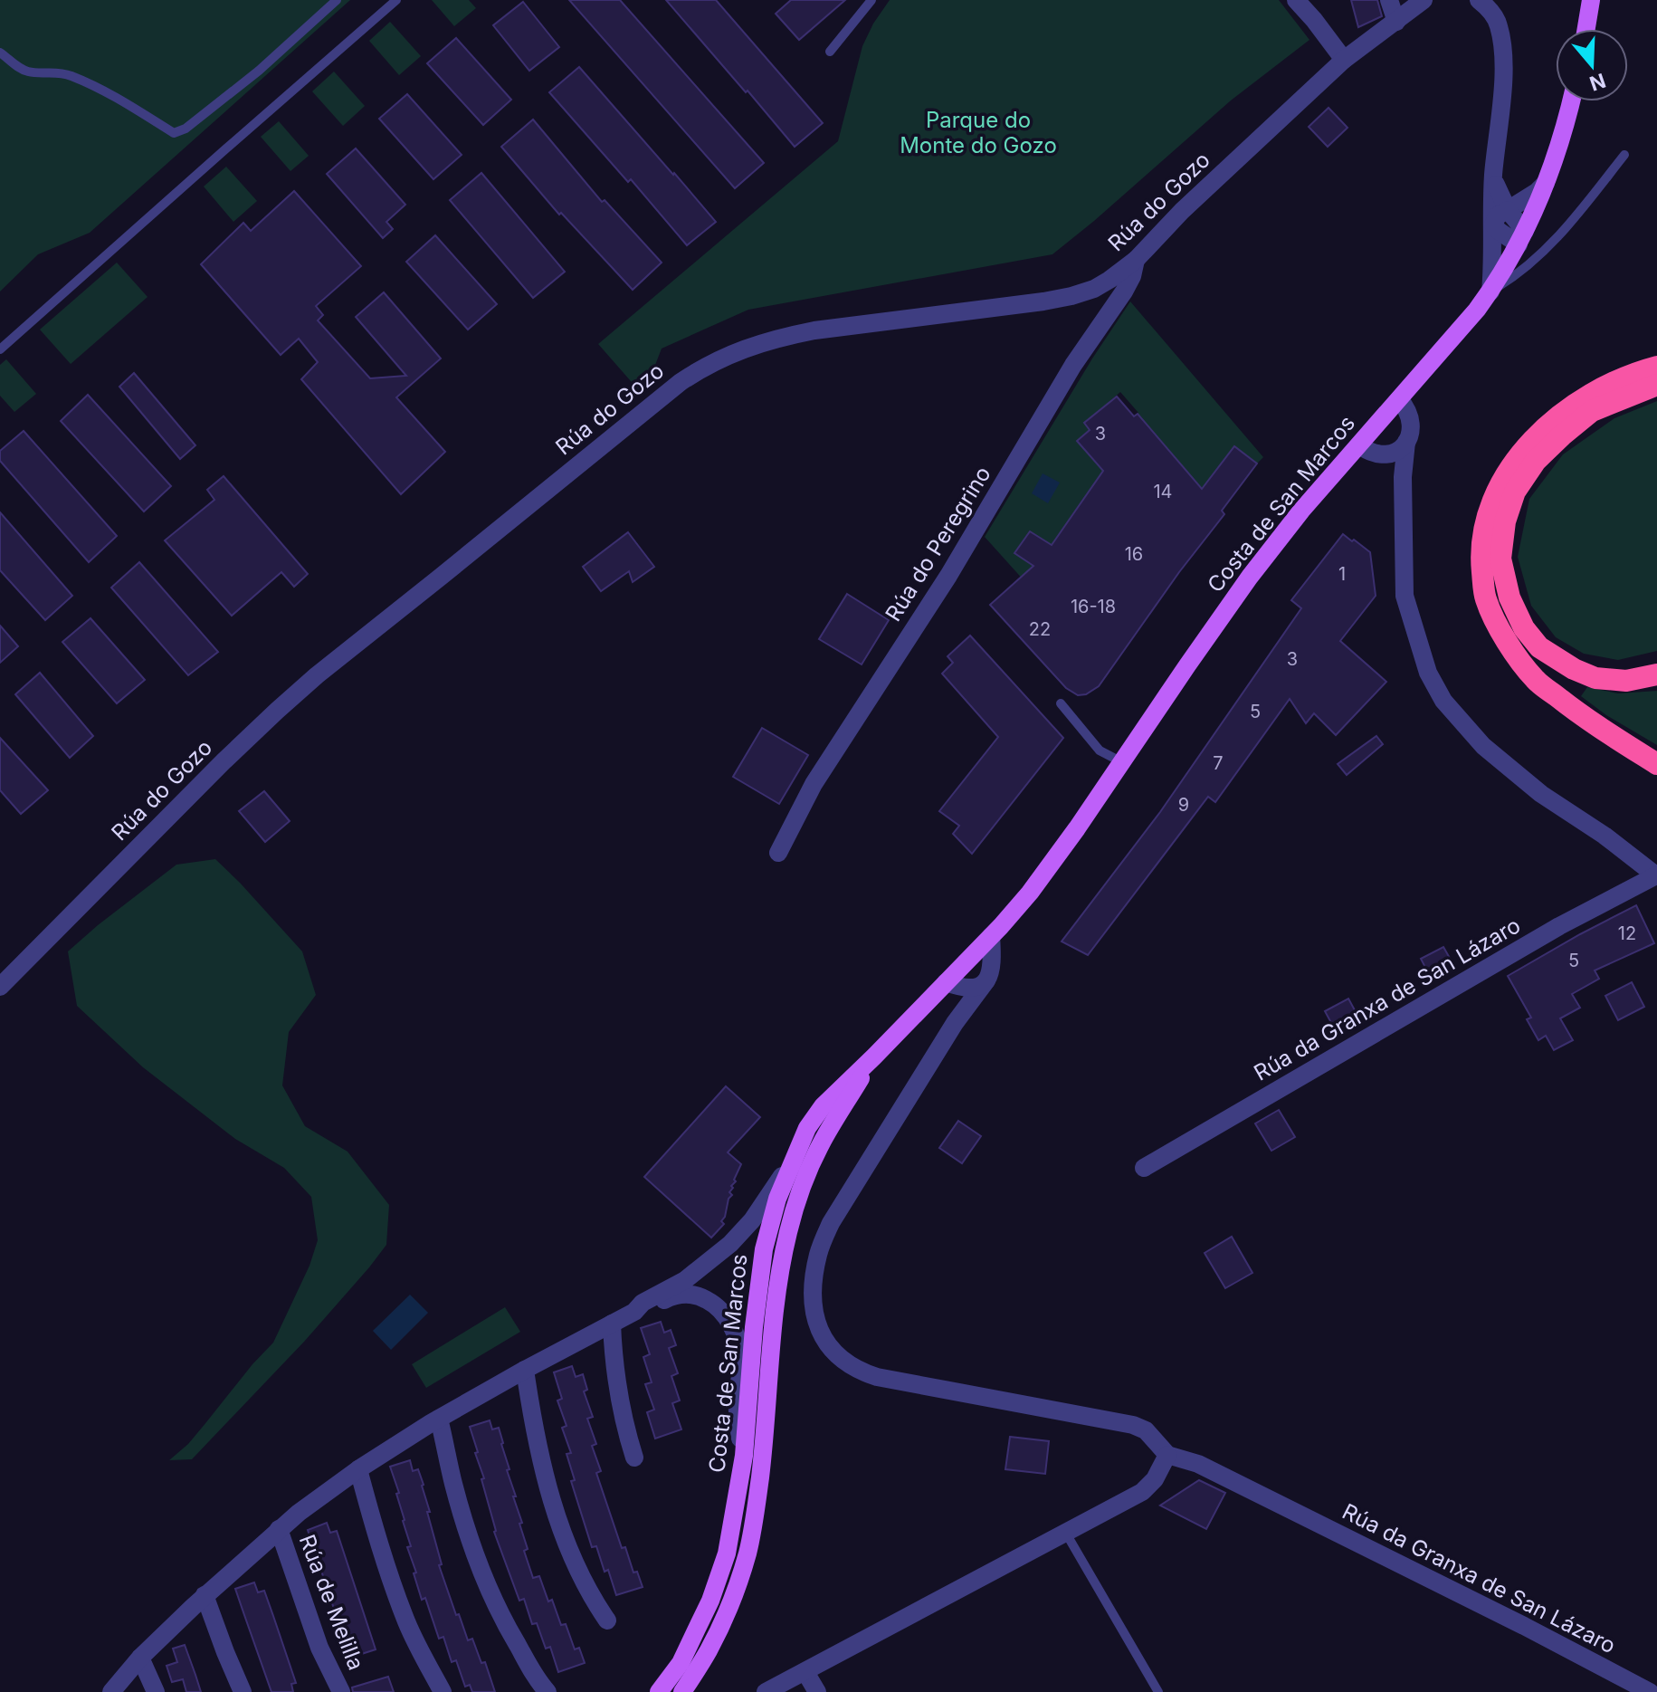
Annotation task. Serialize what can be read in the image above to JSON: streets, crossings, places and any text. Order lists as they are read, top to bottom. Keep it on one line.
{"streets":{"main road":["Costa de San Marcos"],"street":["Rúa do Gozo","Rúa do Peregrino","Rúa da Granxa de San Lázaro","Rúa de Melilla"]},"crossings":[["Rúa do Gozo","Rúa do Peregrino"],["Costa de San Marcos","Rúa da Granxa de San Lázaro"]],"parks":["Parque do Monte do Gozo"],"house_numbers":["3","14","16","1","16-18","22","3","5","7","9","12","5"],"north":"bottom"}
